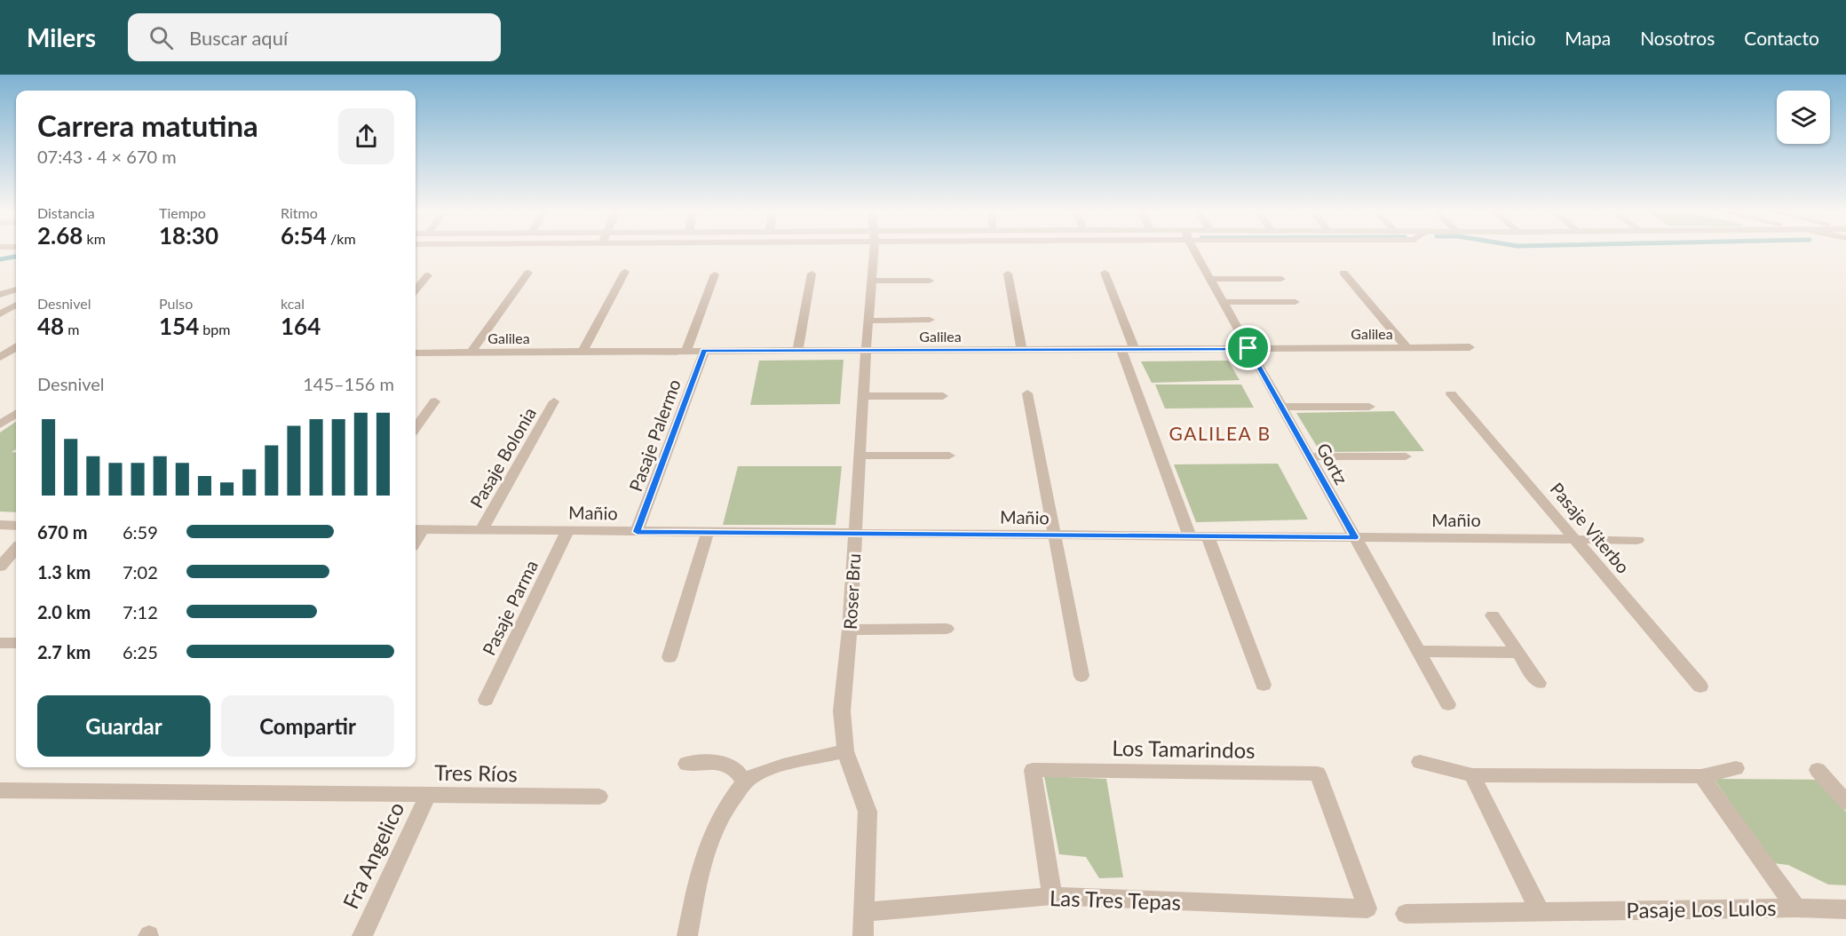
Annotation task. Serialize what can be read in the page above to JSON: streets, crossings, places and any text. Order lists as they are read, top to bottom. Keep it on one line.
{"streets":{"street":["Galilea","Pasaje Palermo","Pasaje Bolonia","Gortz","Mañio","Pasaje Viterbo","Roser Bru","Pasaje Parma","Los Tamarindos","Tres Ríos","Fra Angelico","Las Tres Tepas","Pasaje Los Lulos"]},"crossings":[["Galilea","Pasaje Palermo"],["Galilea","Gortz"],["Galilea","Roser Bru"],["Pasaje Palermo","Mañio"],["Pasaje Bolonia","Mañio"],["Gortz","Mañio"],["Mañio","Pasaje Viterbo"],["Mañio","Roser Bru"],["Mañio","Pasaje Parma"],["Roser Bru","Las Tres Tepas"],["Los Tamarindos","Las Tres Tepas"],["Tres Ríos","Fra Angelico"]],"districts":["GALILEA B"],"page":{"header":"Milers","search":"Buscar aquí","nav":["Inicio","Mapa","Nosotros","Contacto"],"heading":["Carrera matutina","07:43 · 4 × 670 m"],"stats":[["Distancia","2.68 km"],["Tiempo","18:30"],["Ritmo","6:54 /km"],["Desnivel","48 m"],["Pulso","154 bpm"],["kcal","164"]],"chart":["Desnivel","145–156 m"],"list":[{"name":"670 m","note":"6:59"},{"name":"1.3 km","note":"7:02"},{"name":"2.0 km","note":"7:12"},{"name":"2.7 km","note":"6:25"}],"buttons":["Guardar","Compartir"]}}
